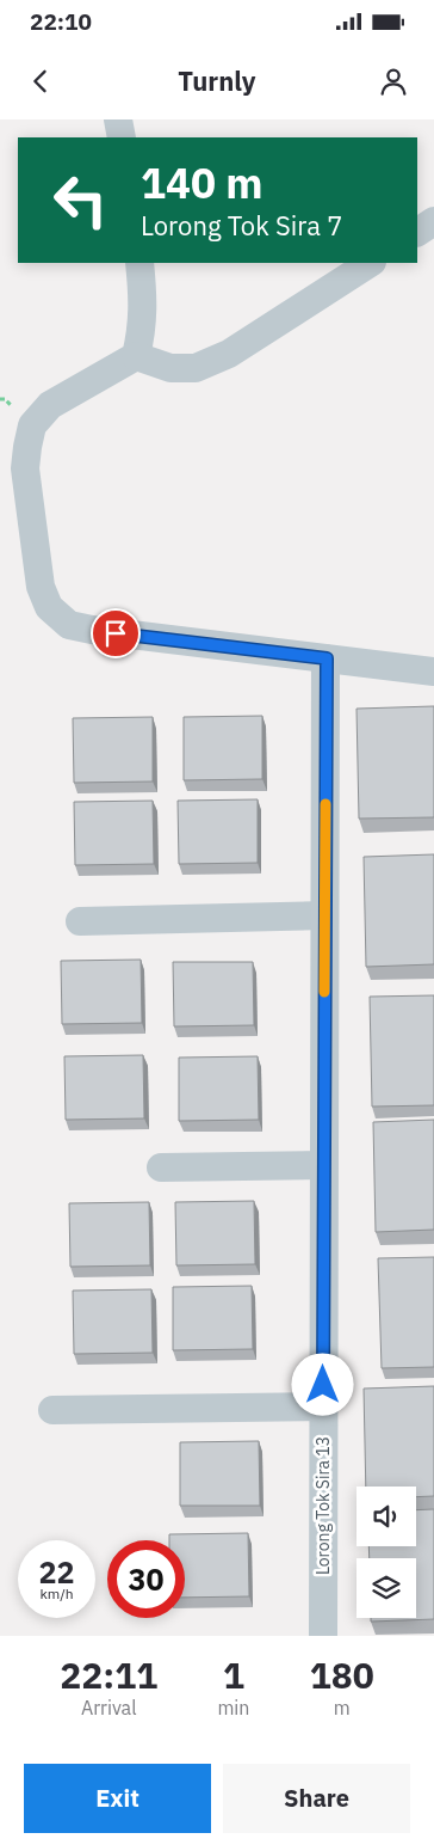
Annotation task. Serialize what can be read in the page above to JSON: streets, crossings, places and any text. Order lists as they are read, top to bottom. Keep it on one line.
{"streets":{"street":["Lorong Tok Sira 13"]},"page":{"status":"22:10","header":"Turnly","turn":["140 m","Lorong Tok Sira 7"],"speed":"22 km/h","limit":"30","eta":["22:11","Arrival","1","min","180","m"],"buttons":["Exit","Share"]}}
